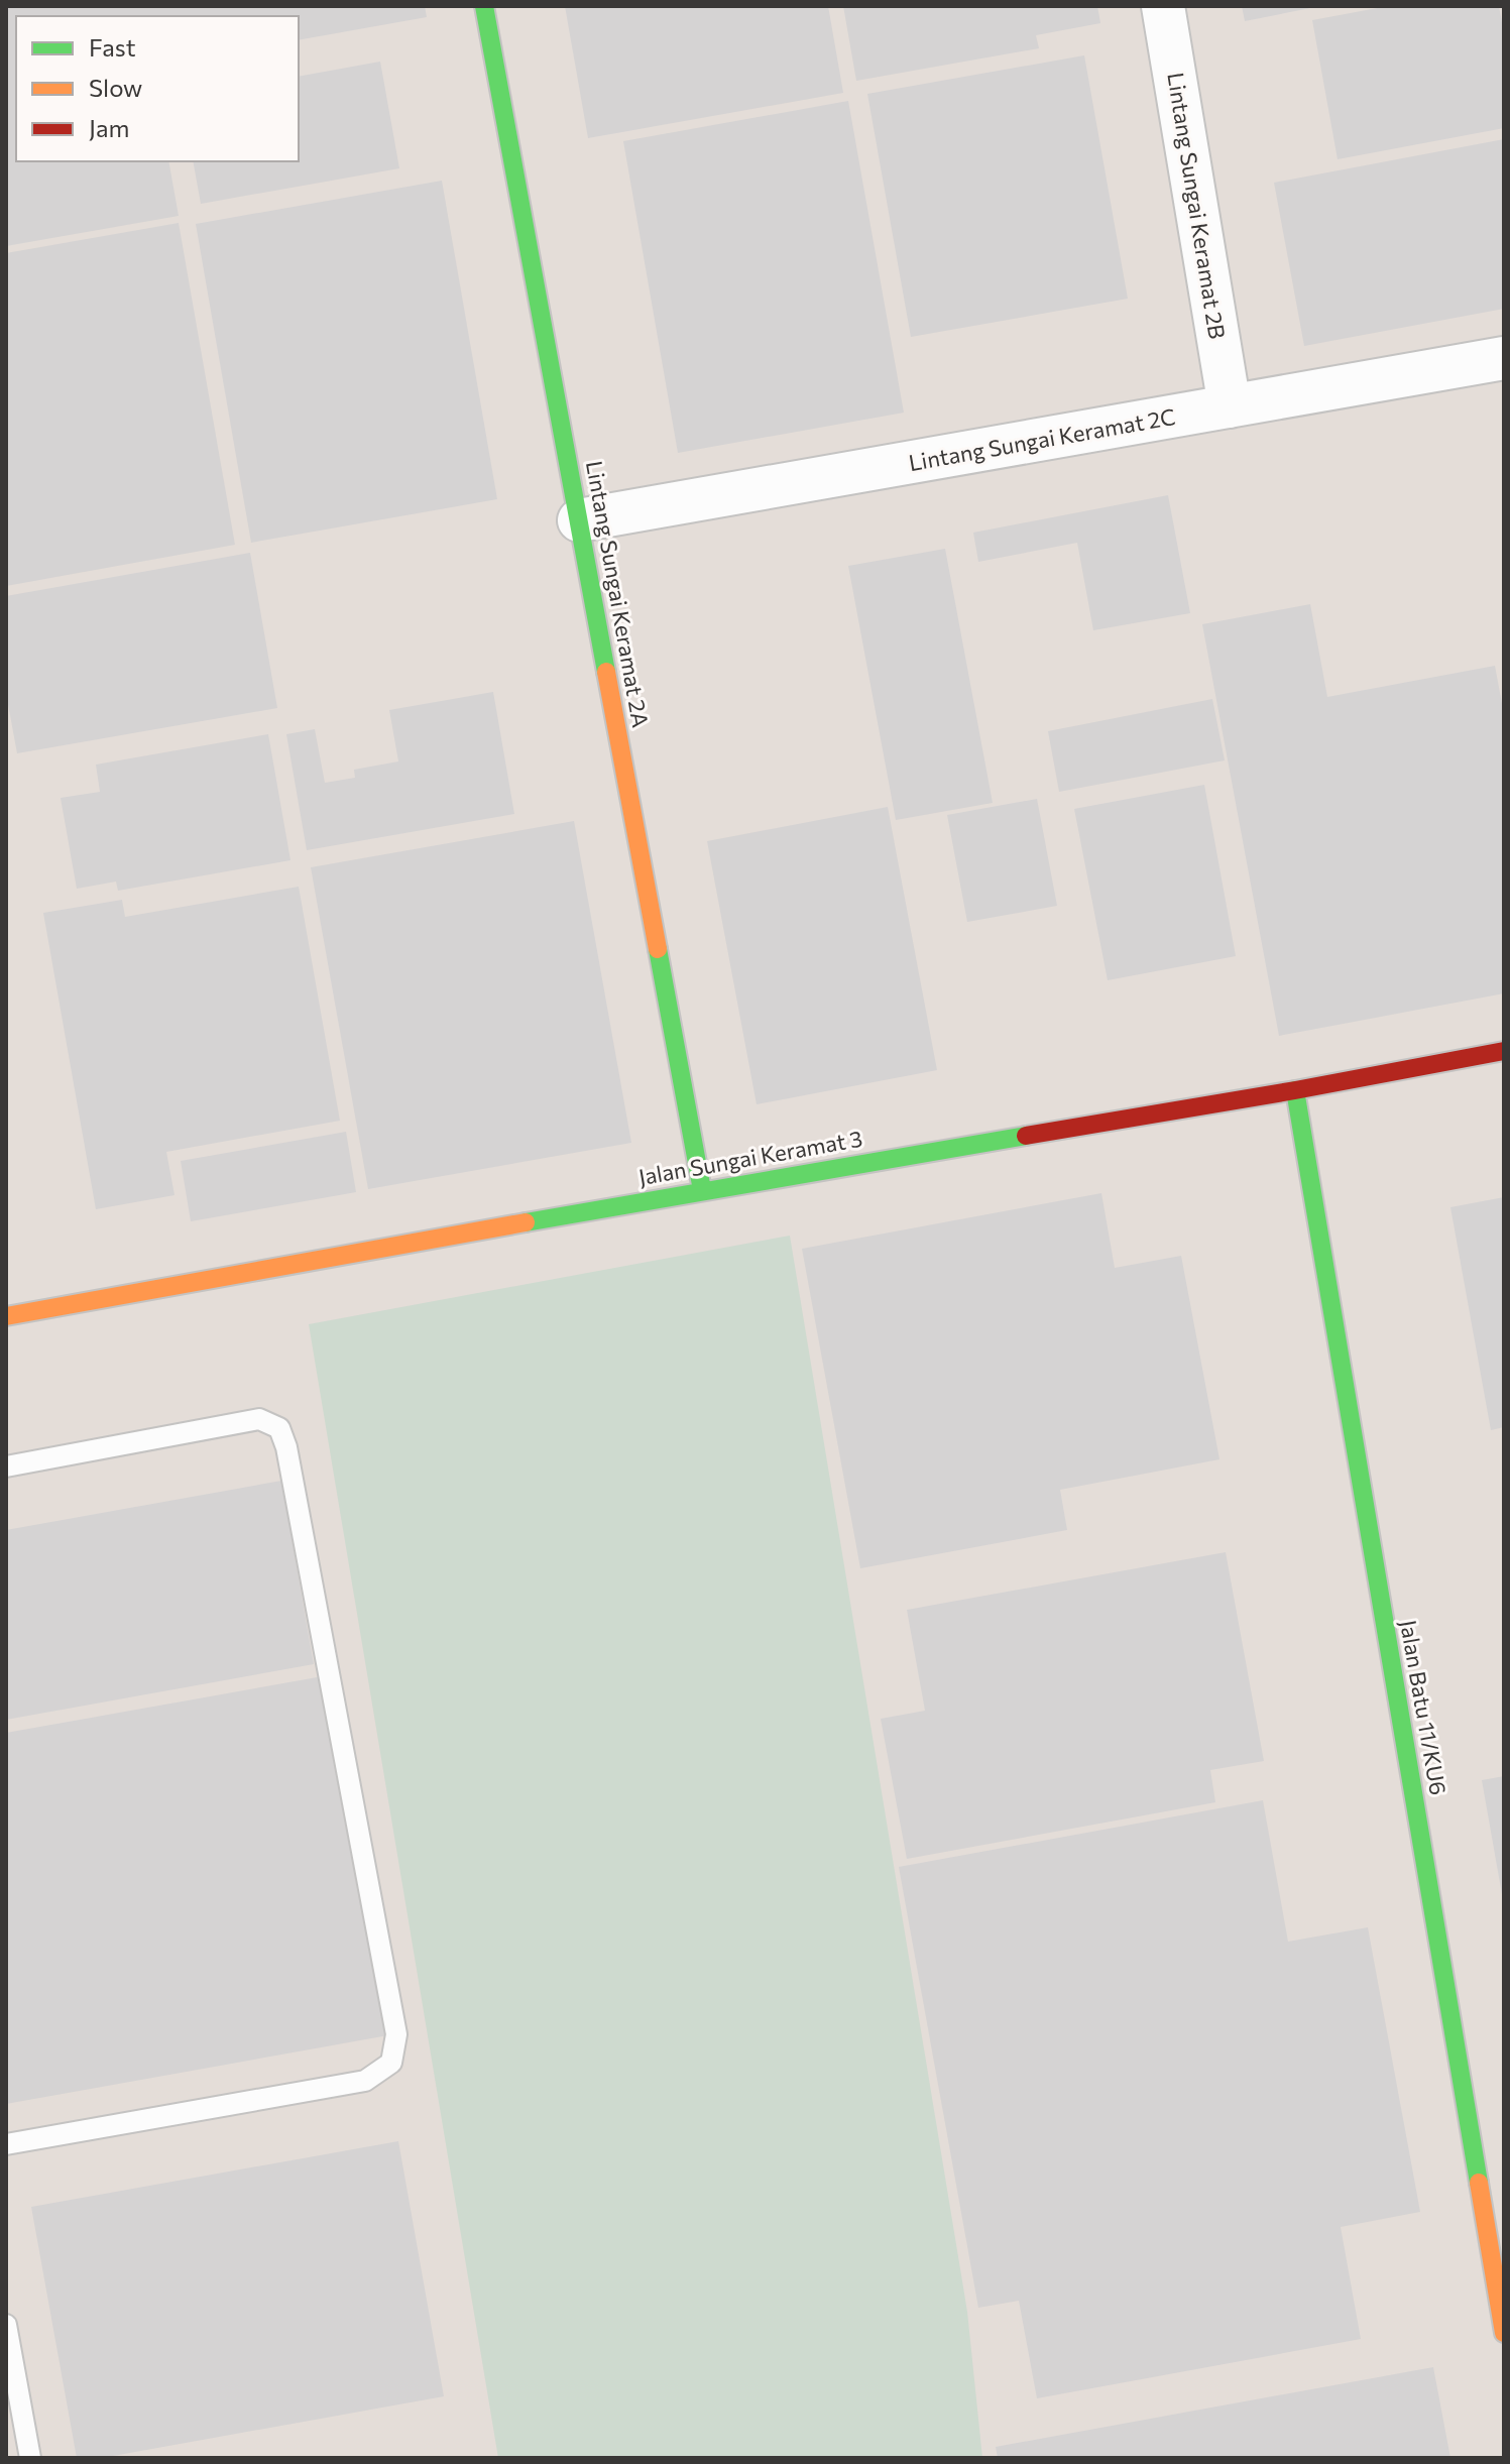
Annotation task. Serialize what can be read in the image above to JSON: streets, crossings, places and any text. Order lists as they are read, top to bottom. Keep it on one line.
{"streets":{"street":["Lintang Sungai Keramat 2B","Lintang Sungai Keramat 2C","Lintang Sungai Keramat 2A","Jalan Sungai Keramat 3","Jalan Batu 11/KU6"]},"crossings":[["Lintang Sungai Keramat 2B","Lintang Sungai Keramat 2C"],["Lintang Sungai Keramat 2C","Lintang Sungai Keramat 2A"],["Lintang Sungai Keramat 2A","Jalan Sungai Keramat 3"],["Jalan Sungai Keramat 3","Jalan Batu 11/KU6"]],"legend":["Fast","Slow","Jam"]}
